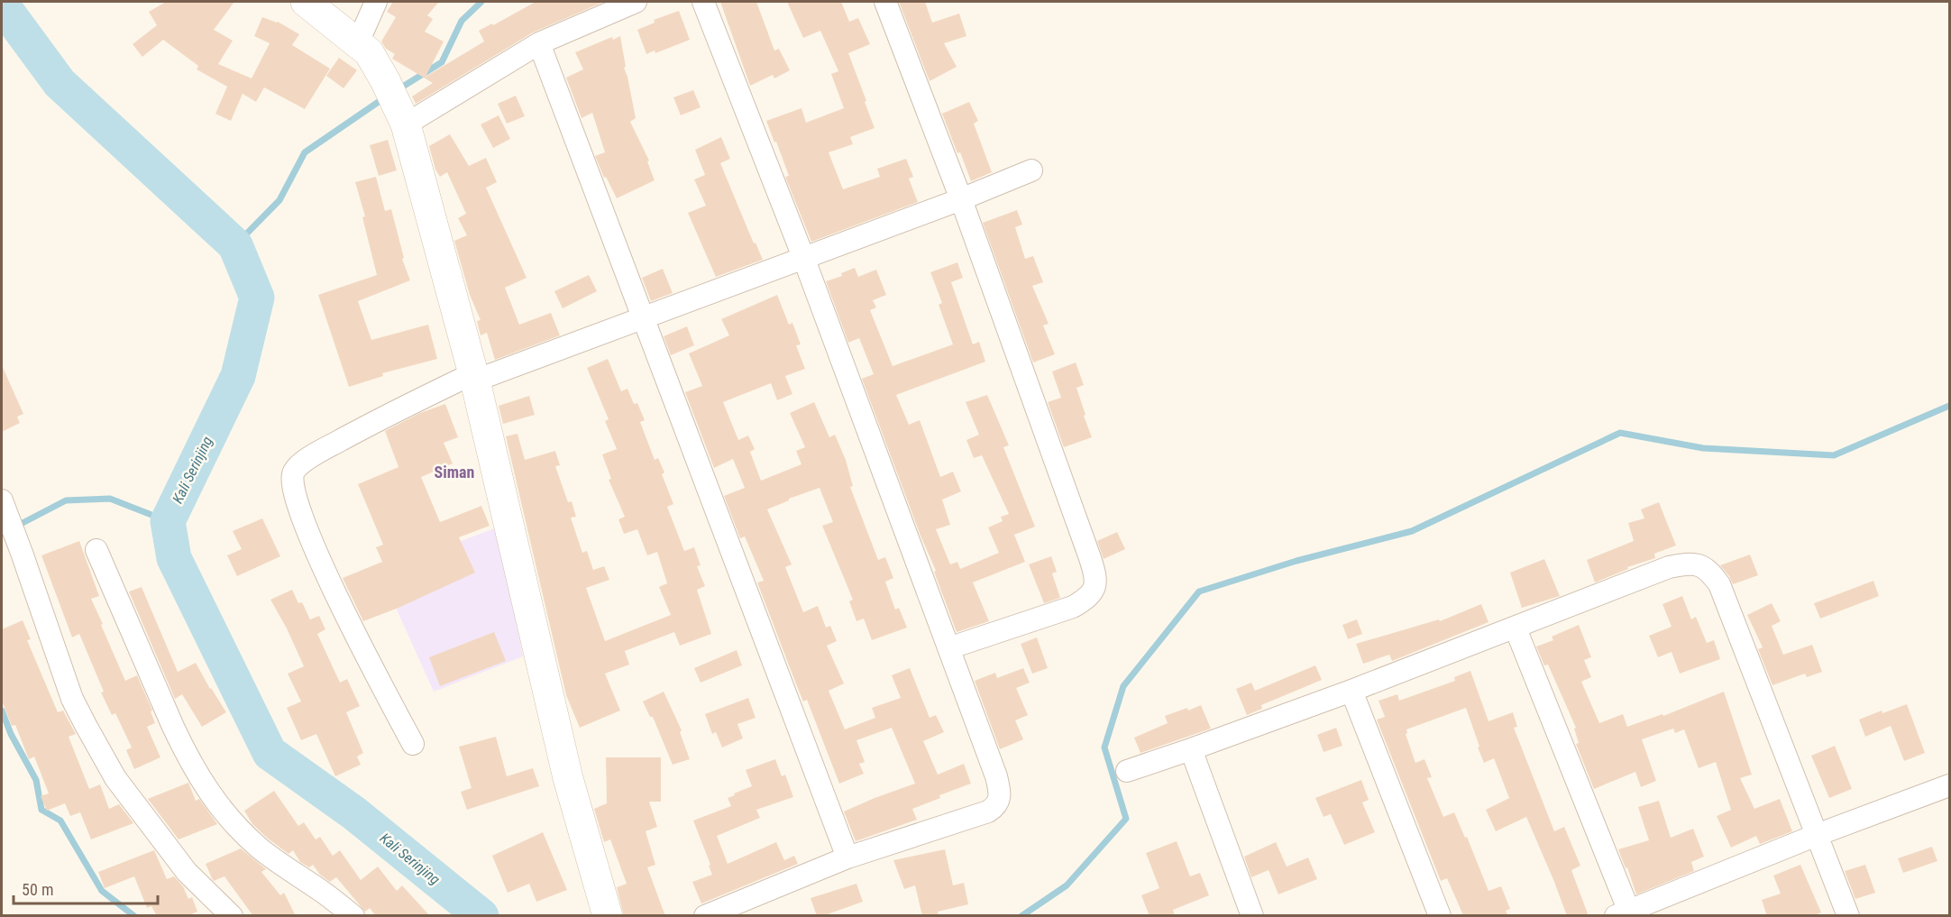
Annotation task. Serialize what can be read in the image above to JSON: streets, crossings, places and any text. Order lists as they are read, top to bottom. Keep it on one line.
{"districts":["Siman"],"water":["Kali Serinjing"],"scale_bar":"50 m"}
